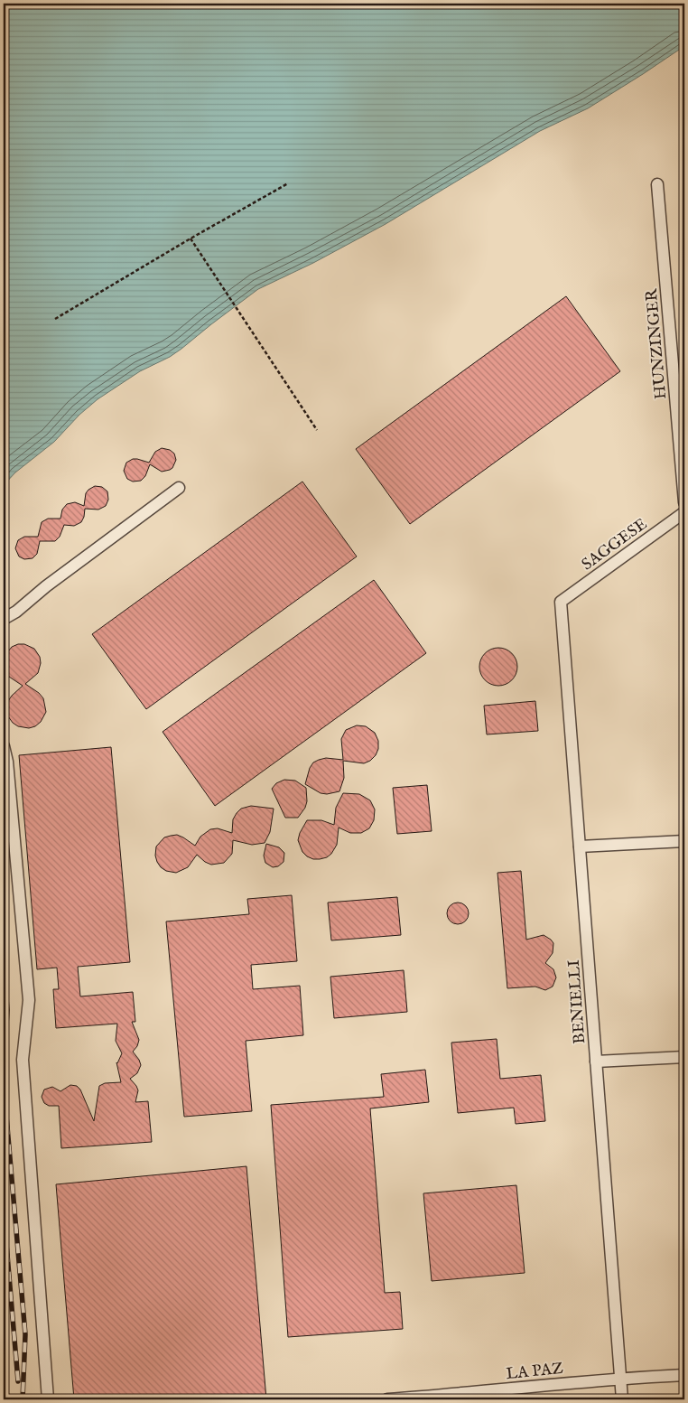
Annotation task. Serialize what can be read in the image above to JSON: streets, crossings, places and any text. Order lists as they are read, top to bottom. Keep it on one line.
{"streets":{"street":["HUNZINGER","SAGGESE","BENIELLI","LA PAZ"]},"crossings":[["SAGGESE","BENIELLI"],["BENIELLI","LA PAZ"]]}
